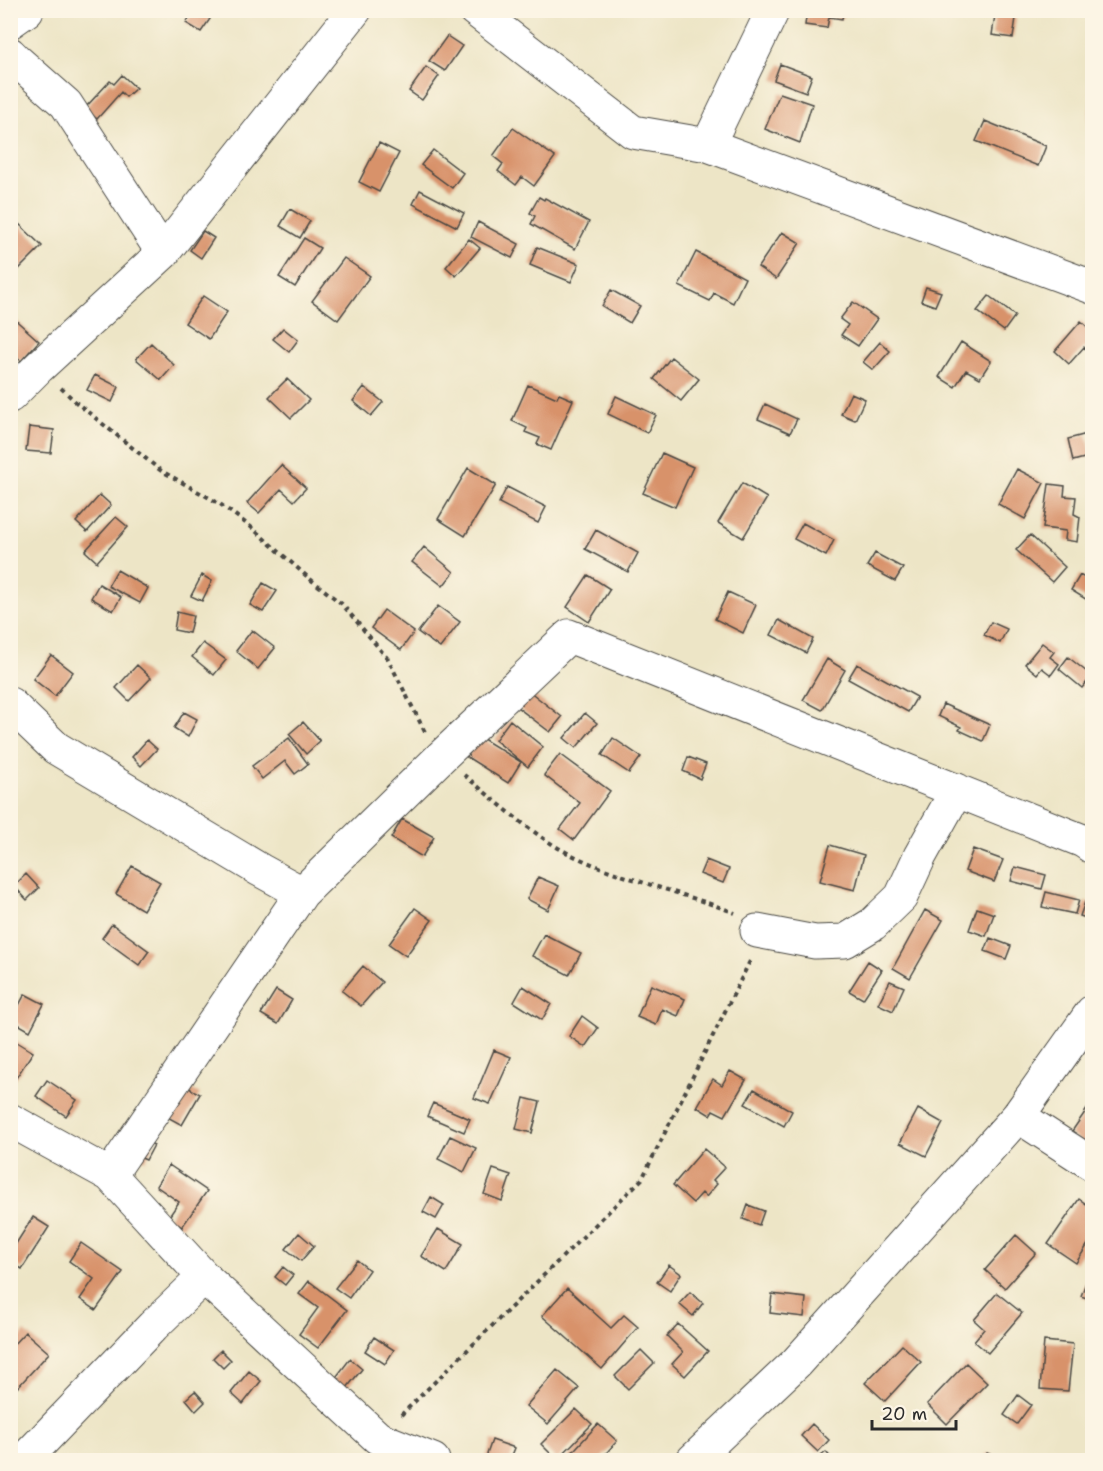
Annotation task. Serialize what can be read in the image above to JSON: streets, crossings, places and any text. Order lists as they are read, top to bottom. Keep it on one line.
{"scale_bar":"20 m"}
